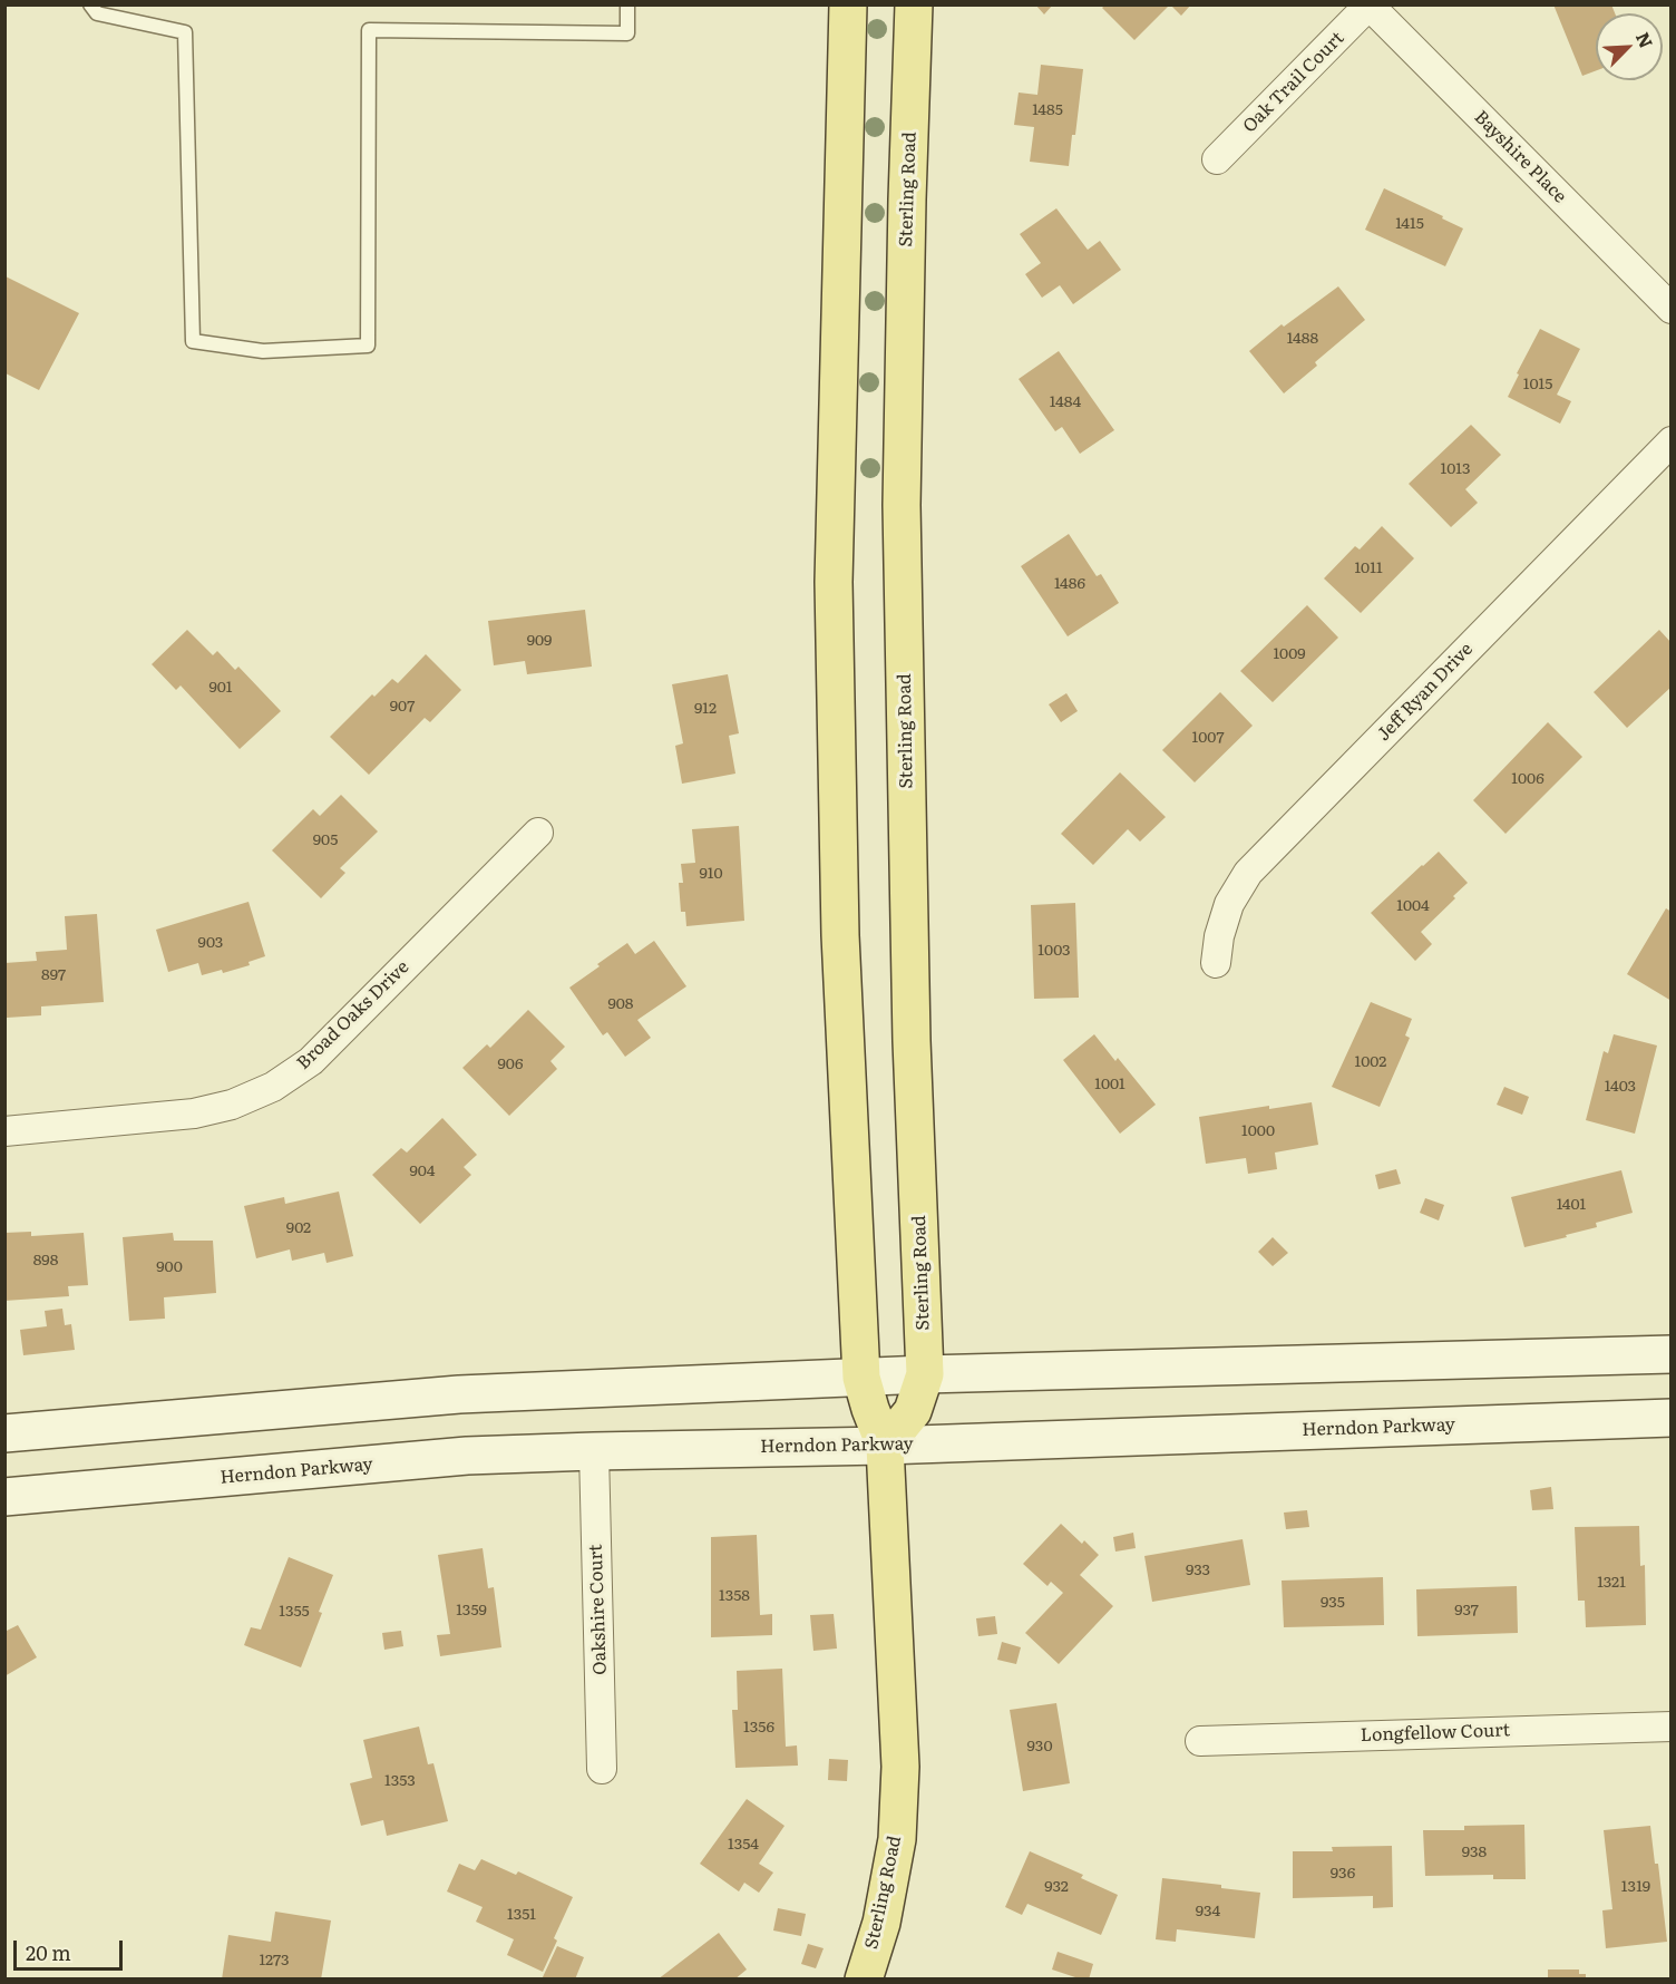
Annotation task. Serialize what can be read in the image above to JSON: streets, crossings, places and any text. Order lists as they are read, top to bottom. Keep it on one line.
{"streets":{"main road":["Sterling Road","Herndon Parkway"],"street":["Oak Trail Court","Bayshire Place","Jeff Ryan Drive","Broad Oaks Drive","Oakshire Court","Longfellow Court"]},"crossings":[["Oak Trail Court","Bayshire Place"],["Sterling Road","Herndon Parkway"],["Herndon Parkway","Oakshire Court"]],"house_numbers":["1485","1415","1488","1015","1484","1013","1011","1486","909","1009","901","907","912","1007","1006","905","910","1004","903","1003","897","908","1002","906","1001","1403","1000","904","1401","902","898","900","933","1321","1358","935","1359","937","1355","1356","930","1353","1354","938","936","932","1319","934","1351","1273"],"scale_bar":"20 m","north":"top right"}
